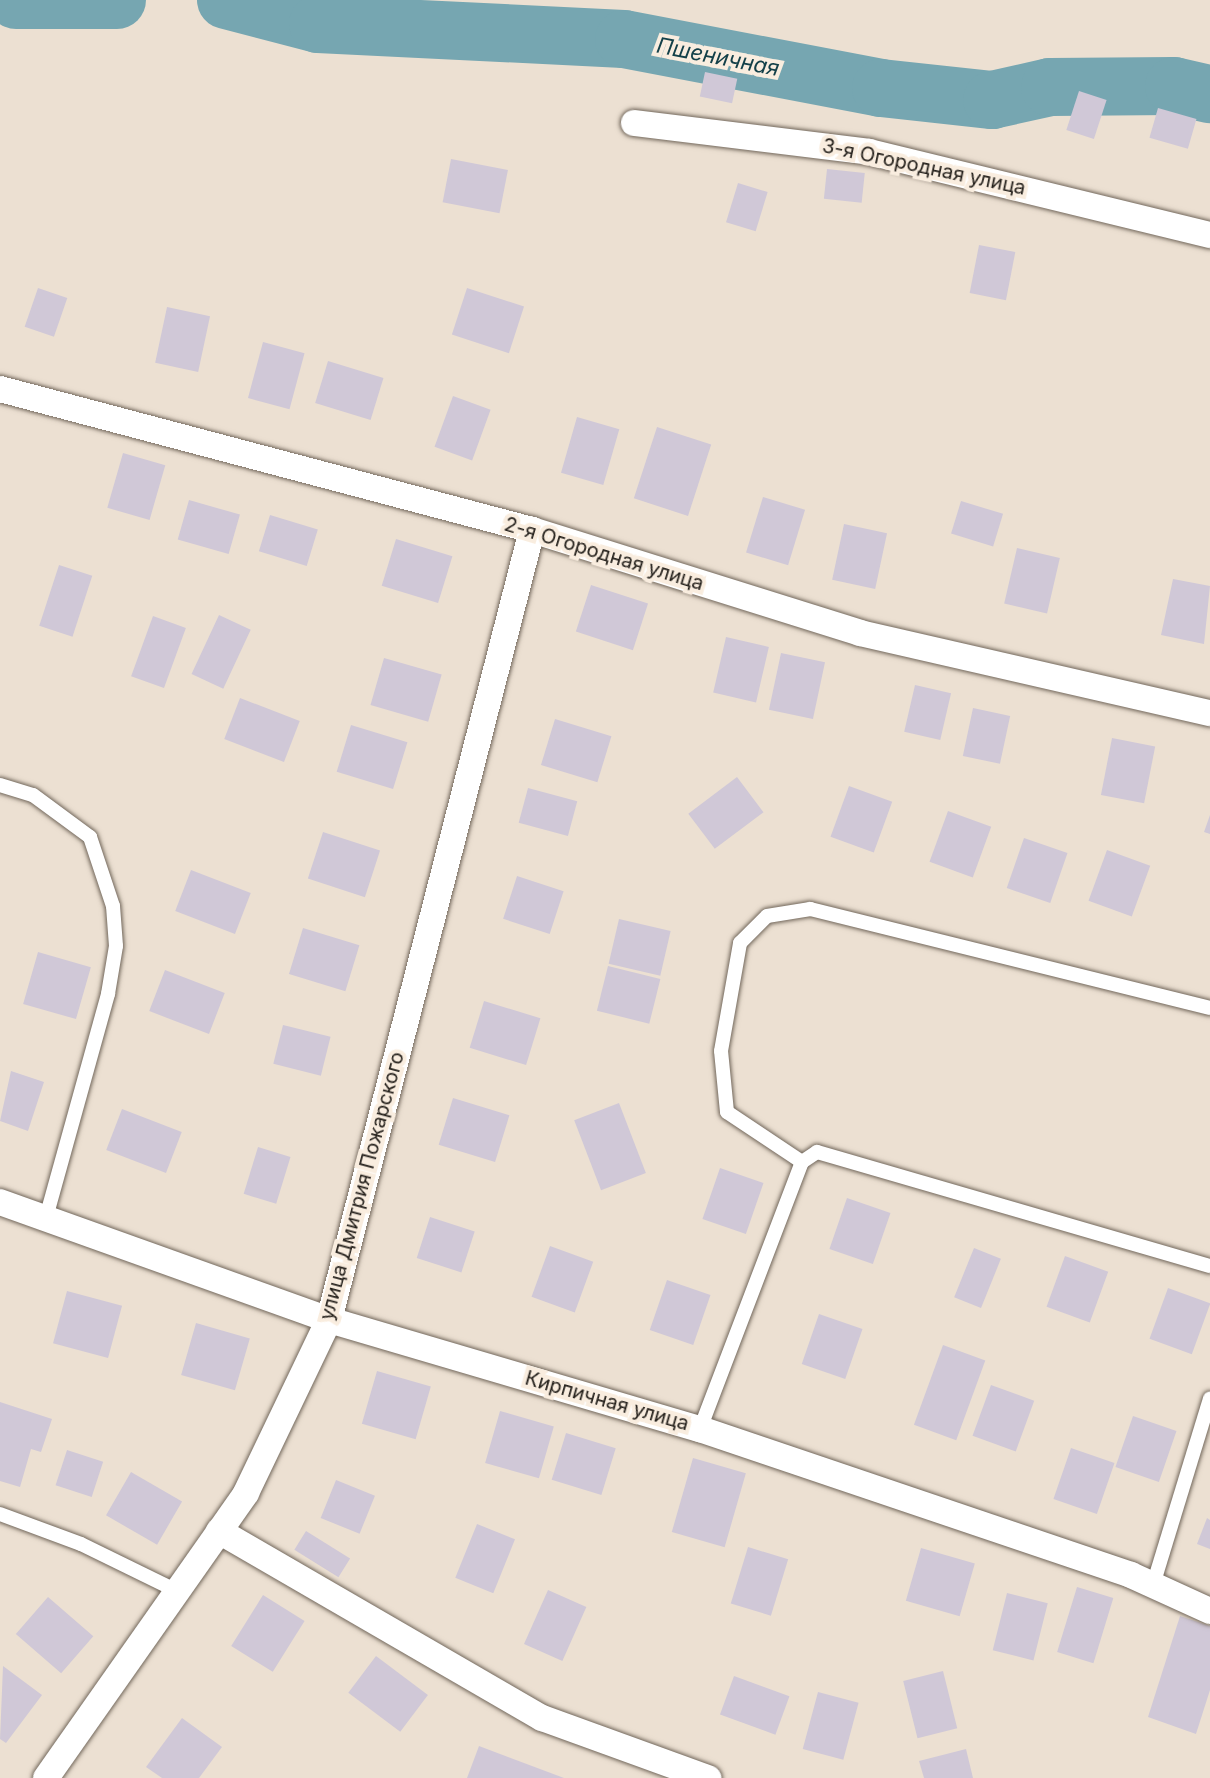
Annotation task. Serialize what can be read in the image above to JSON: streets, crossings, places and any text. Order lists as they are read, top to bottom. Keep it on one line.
{"streets":{"street":["3-я Огородная улица","2-я Огородная улица","улица Дмитрия Пожарского","Кирпичная улица"]},"crossings":[["2-я Огородная улица","улица Дмитрия Пожарского"],["улица Дмитрия Пожарского","Кирпичная улица"]],"water":["Пшеничная"]}
